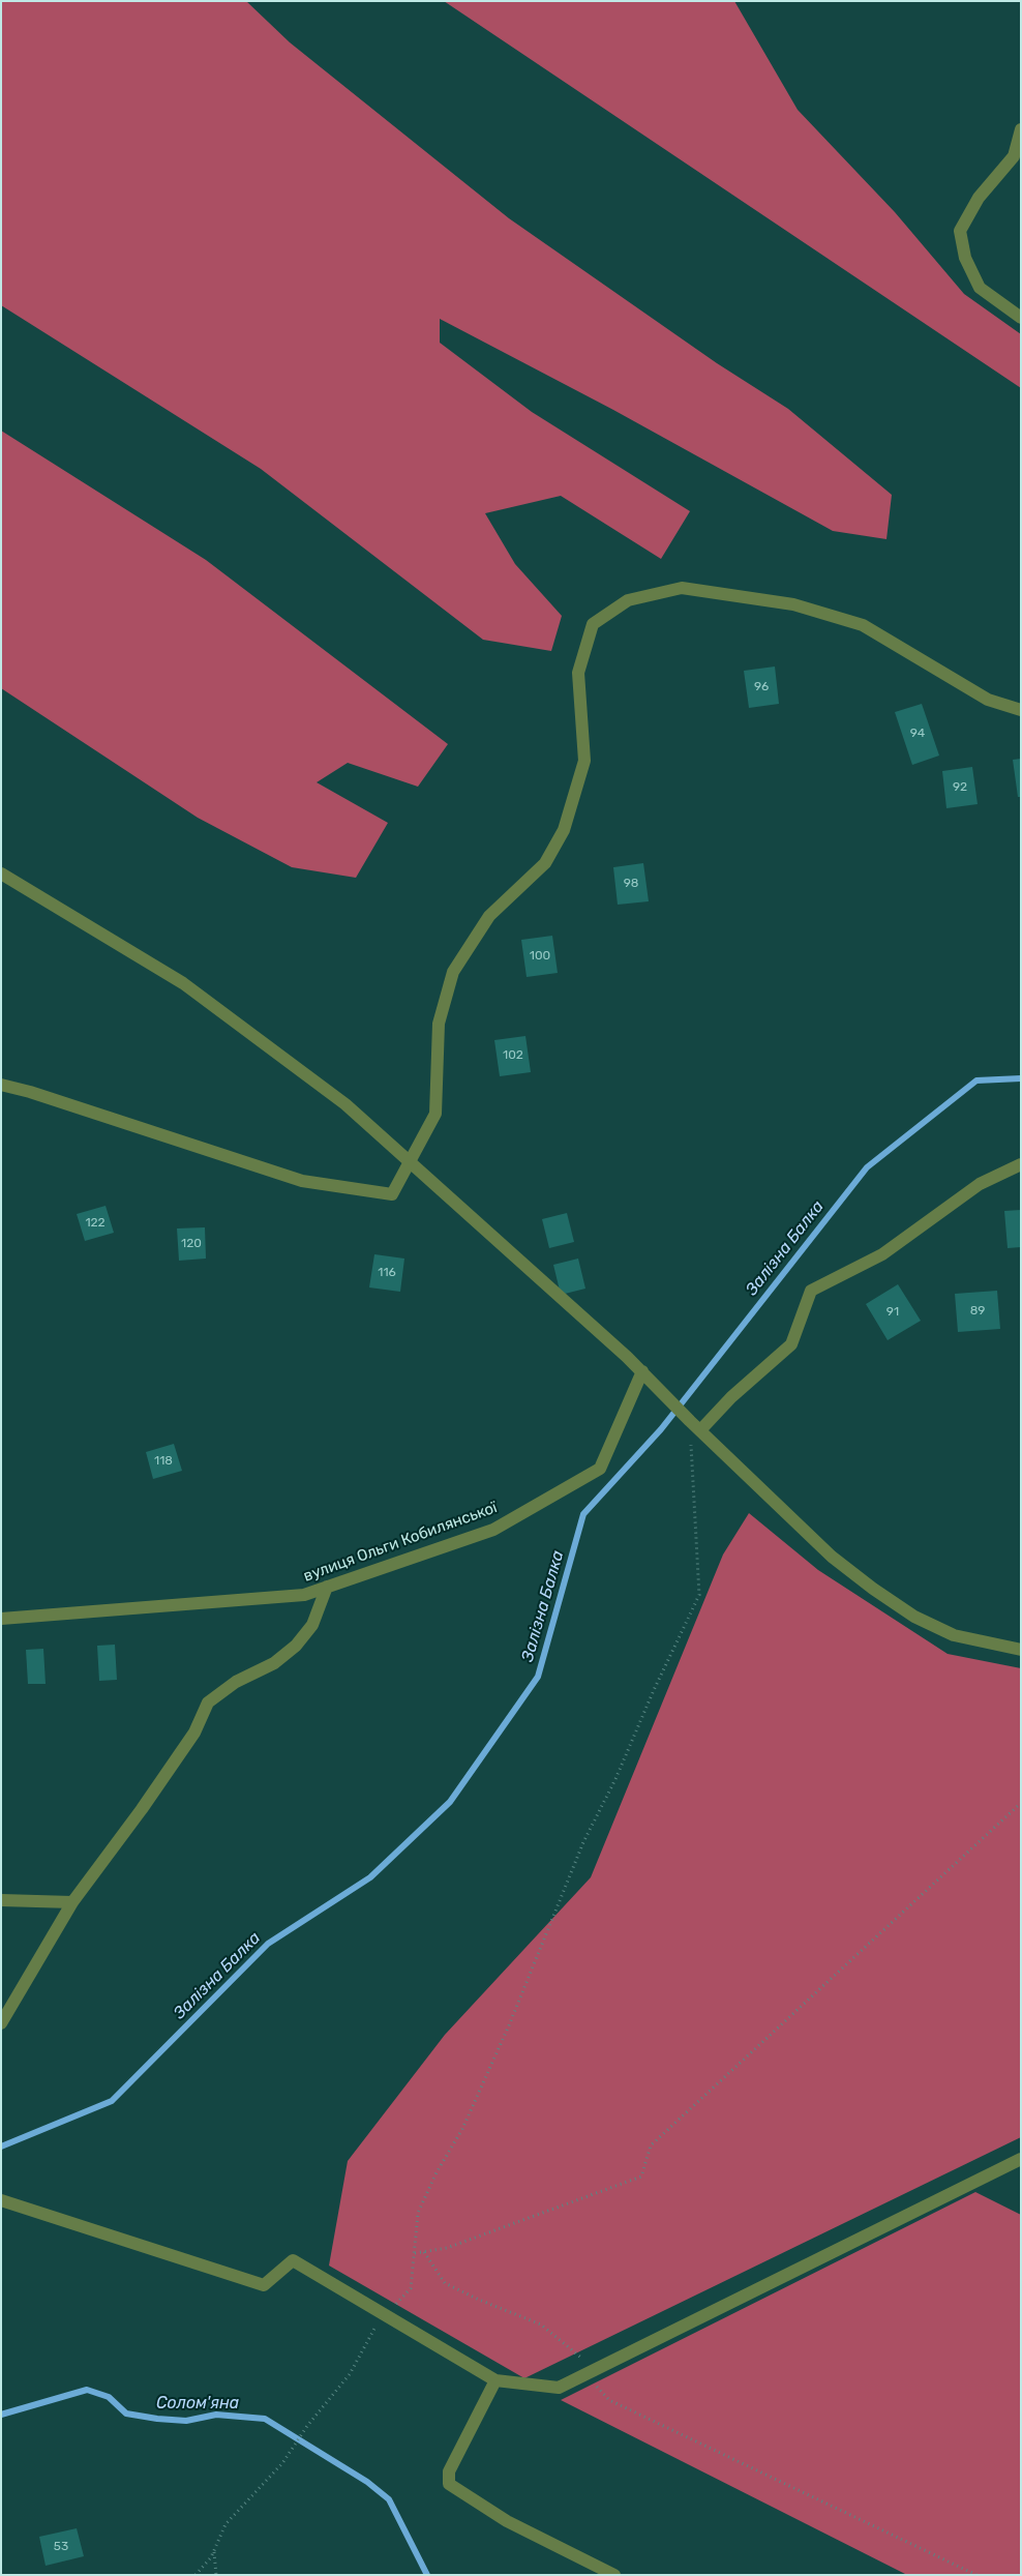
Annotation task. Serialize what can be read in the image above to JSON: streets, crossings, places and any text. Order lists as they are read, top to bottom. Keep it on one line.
{"streets":{"street":["вулиця Ольги Кобилянської"]},"water":["Залізна Балка","Солом'яна"],"house_numbers":["96","94","92","98","100","102","122","120","116","89","91","118","53"]}
